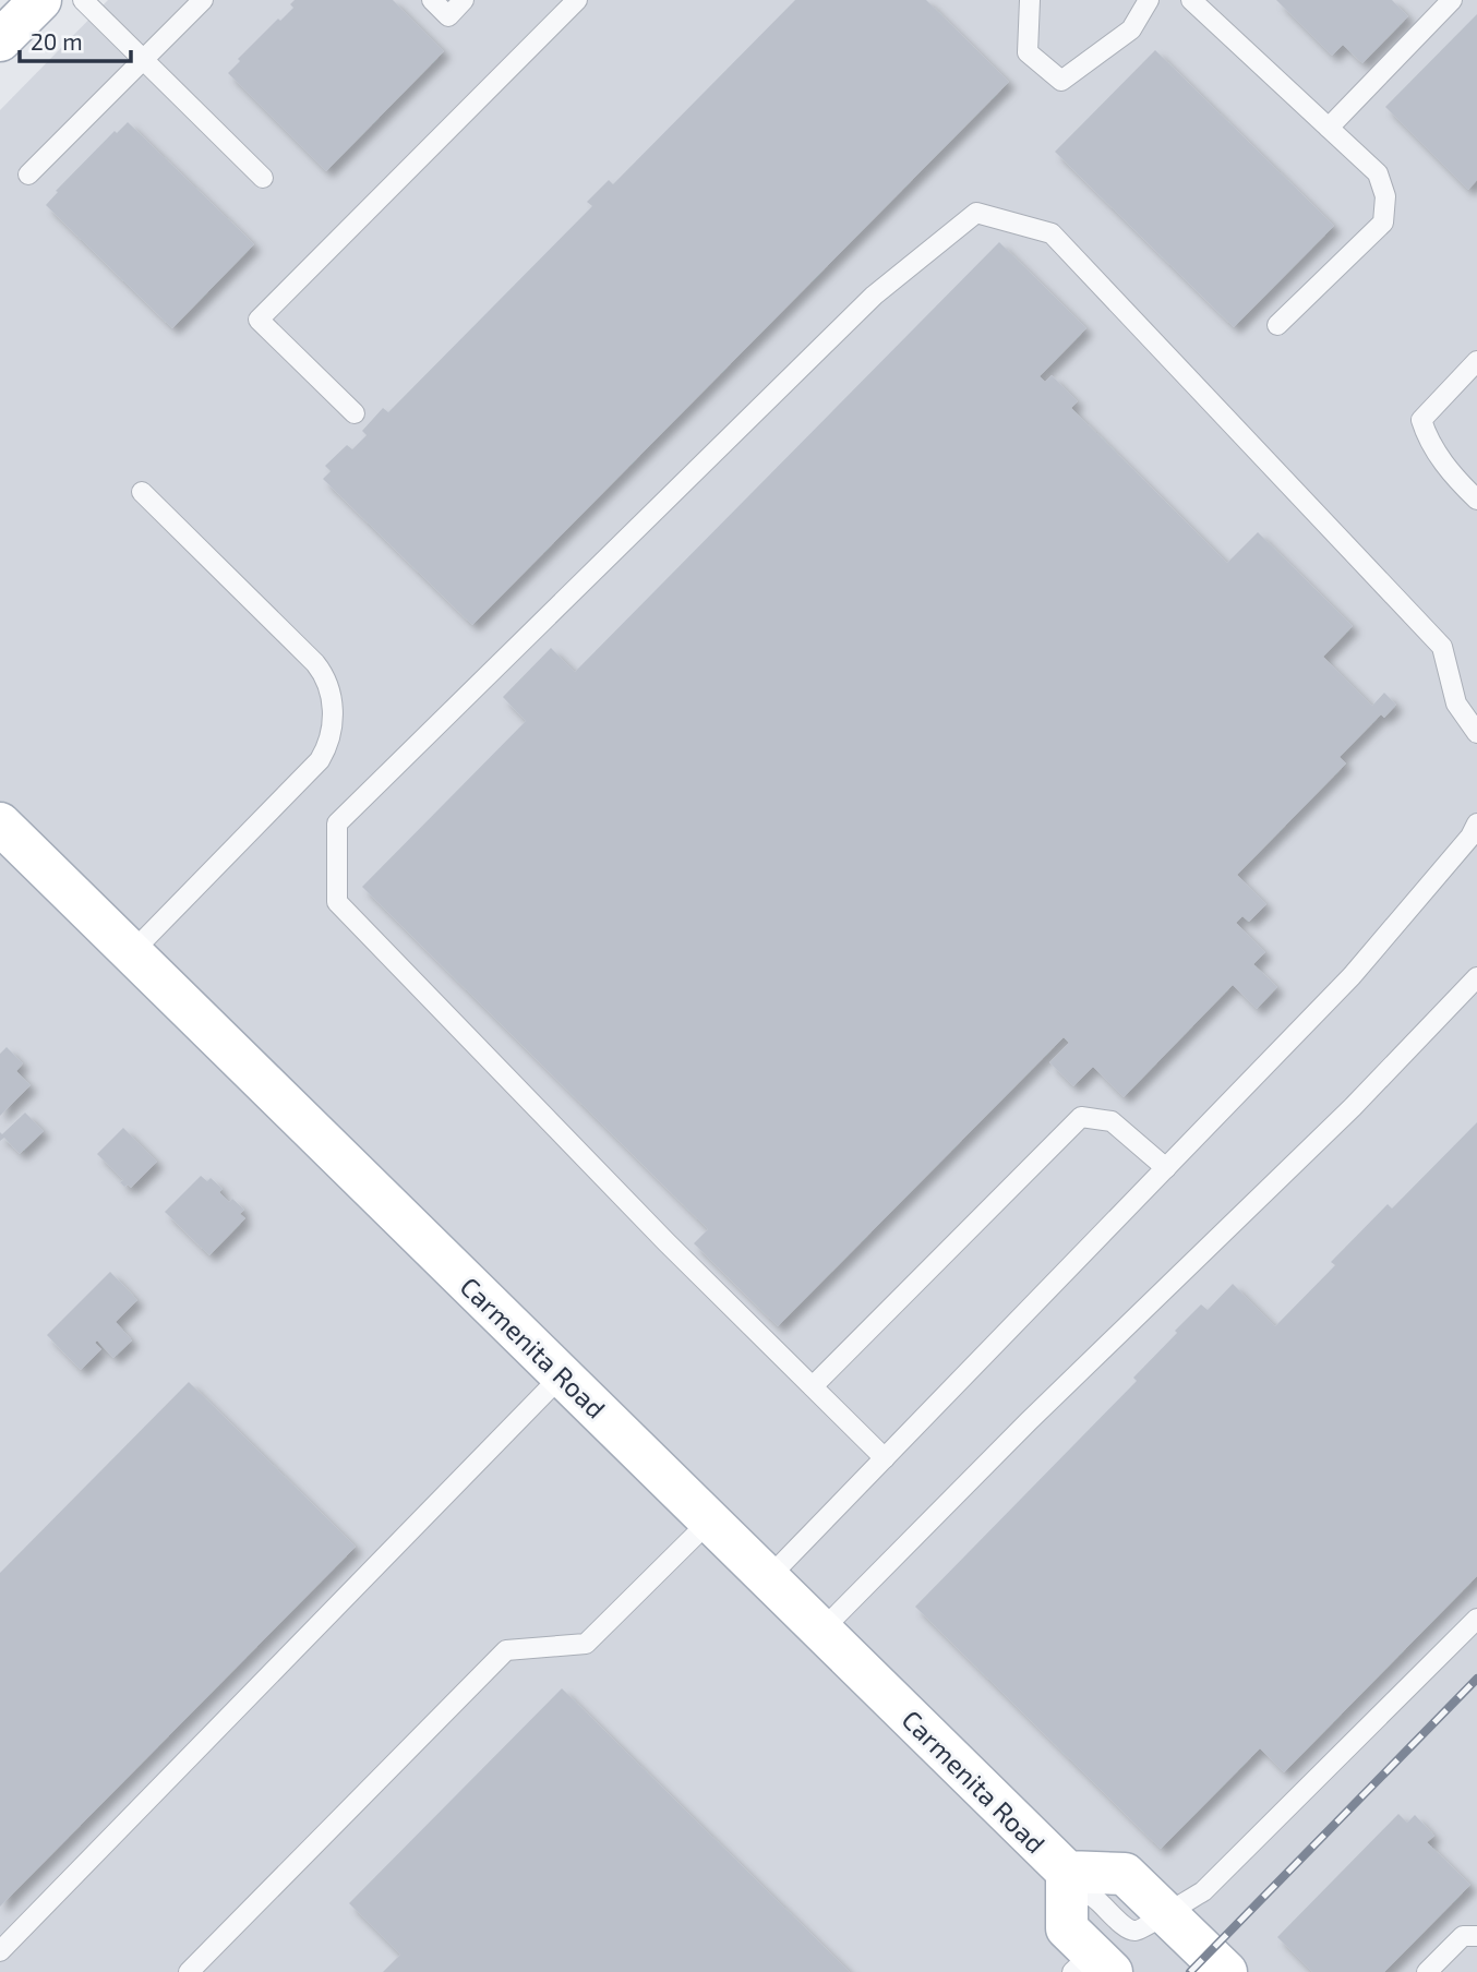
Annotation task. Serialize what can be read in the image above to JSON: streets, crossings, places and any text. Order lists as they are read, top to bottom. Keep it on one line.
{"streets":{"main road":["Carmenita Road"]},"scale_bar":"20 m"}
